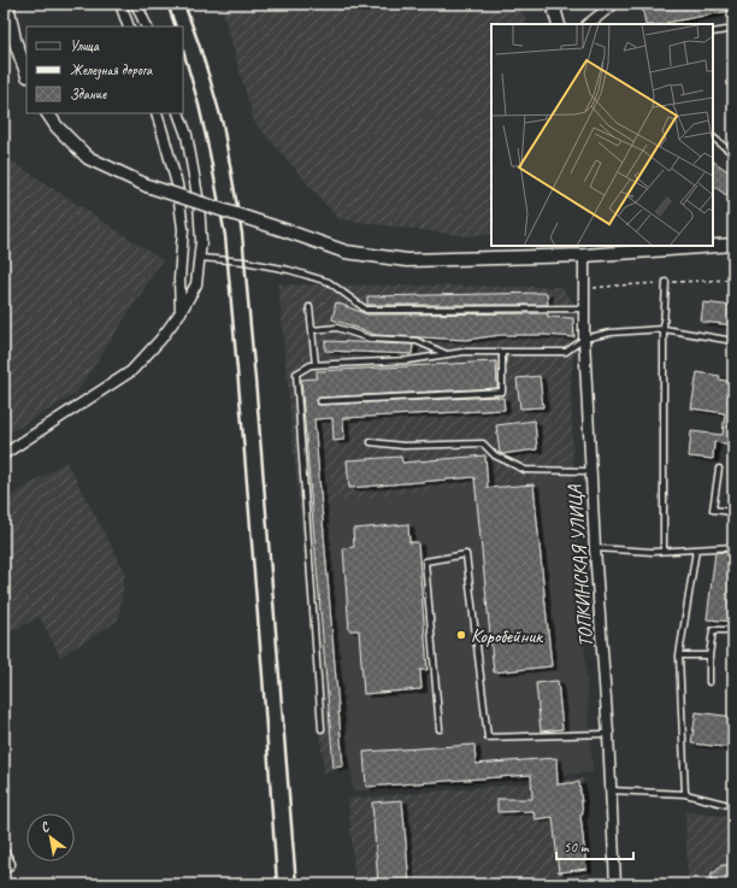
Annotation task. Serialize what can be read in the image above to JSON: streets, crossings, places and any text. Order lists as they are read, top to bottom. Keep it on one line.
{"streets":{"street":["ТОПКИНСКАЯ УЛИЦА"]},"places":["Коробейник"],"legend":["Улица","Железная дорога","Здание"],"scale_bar":"50 m","north":"top left"}
